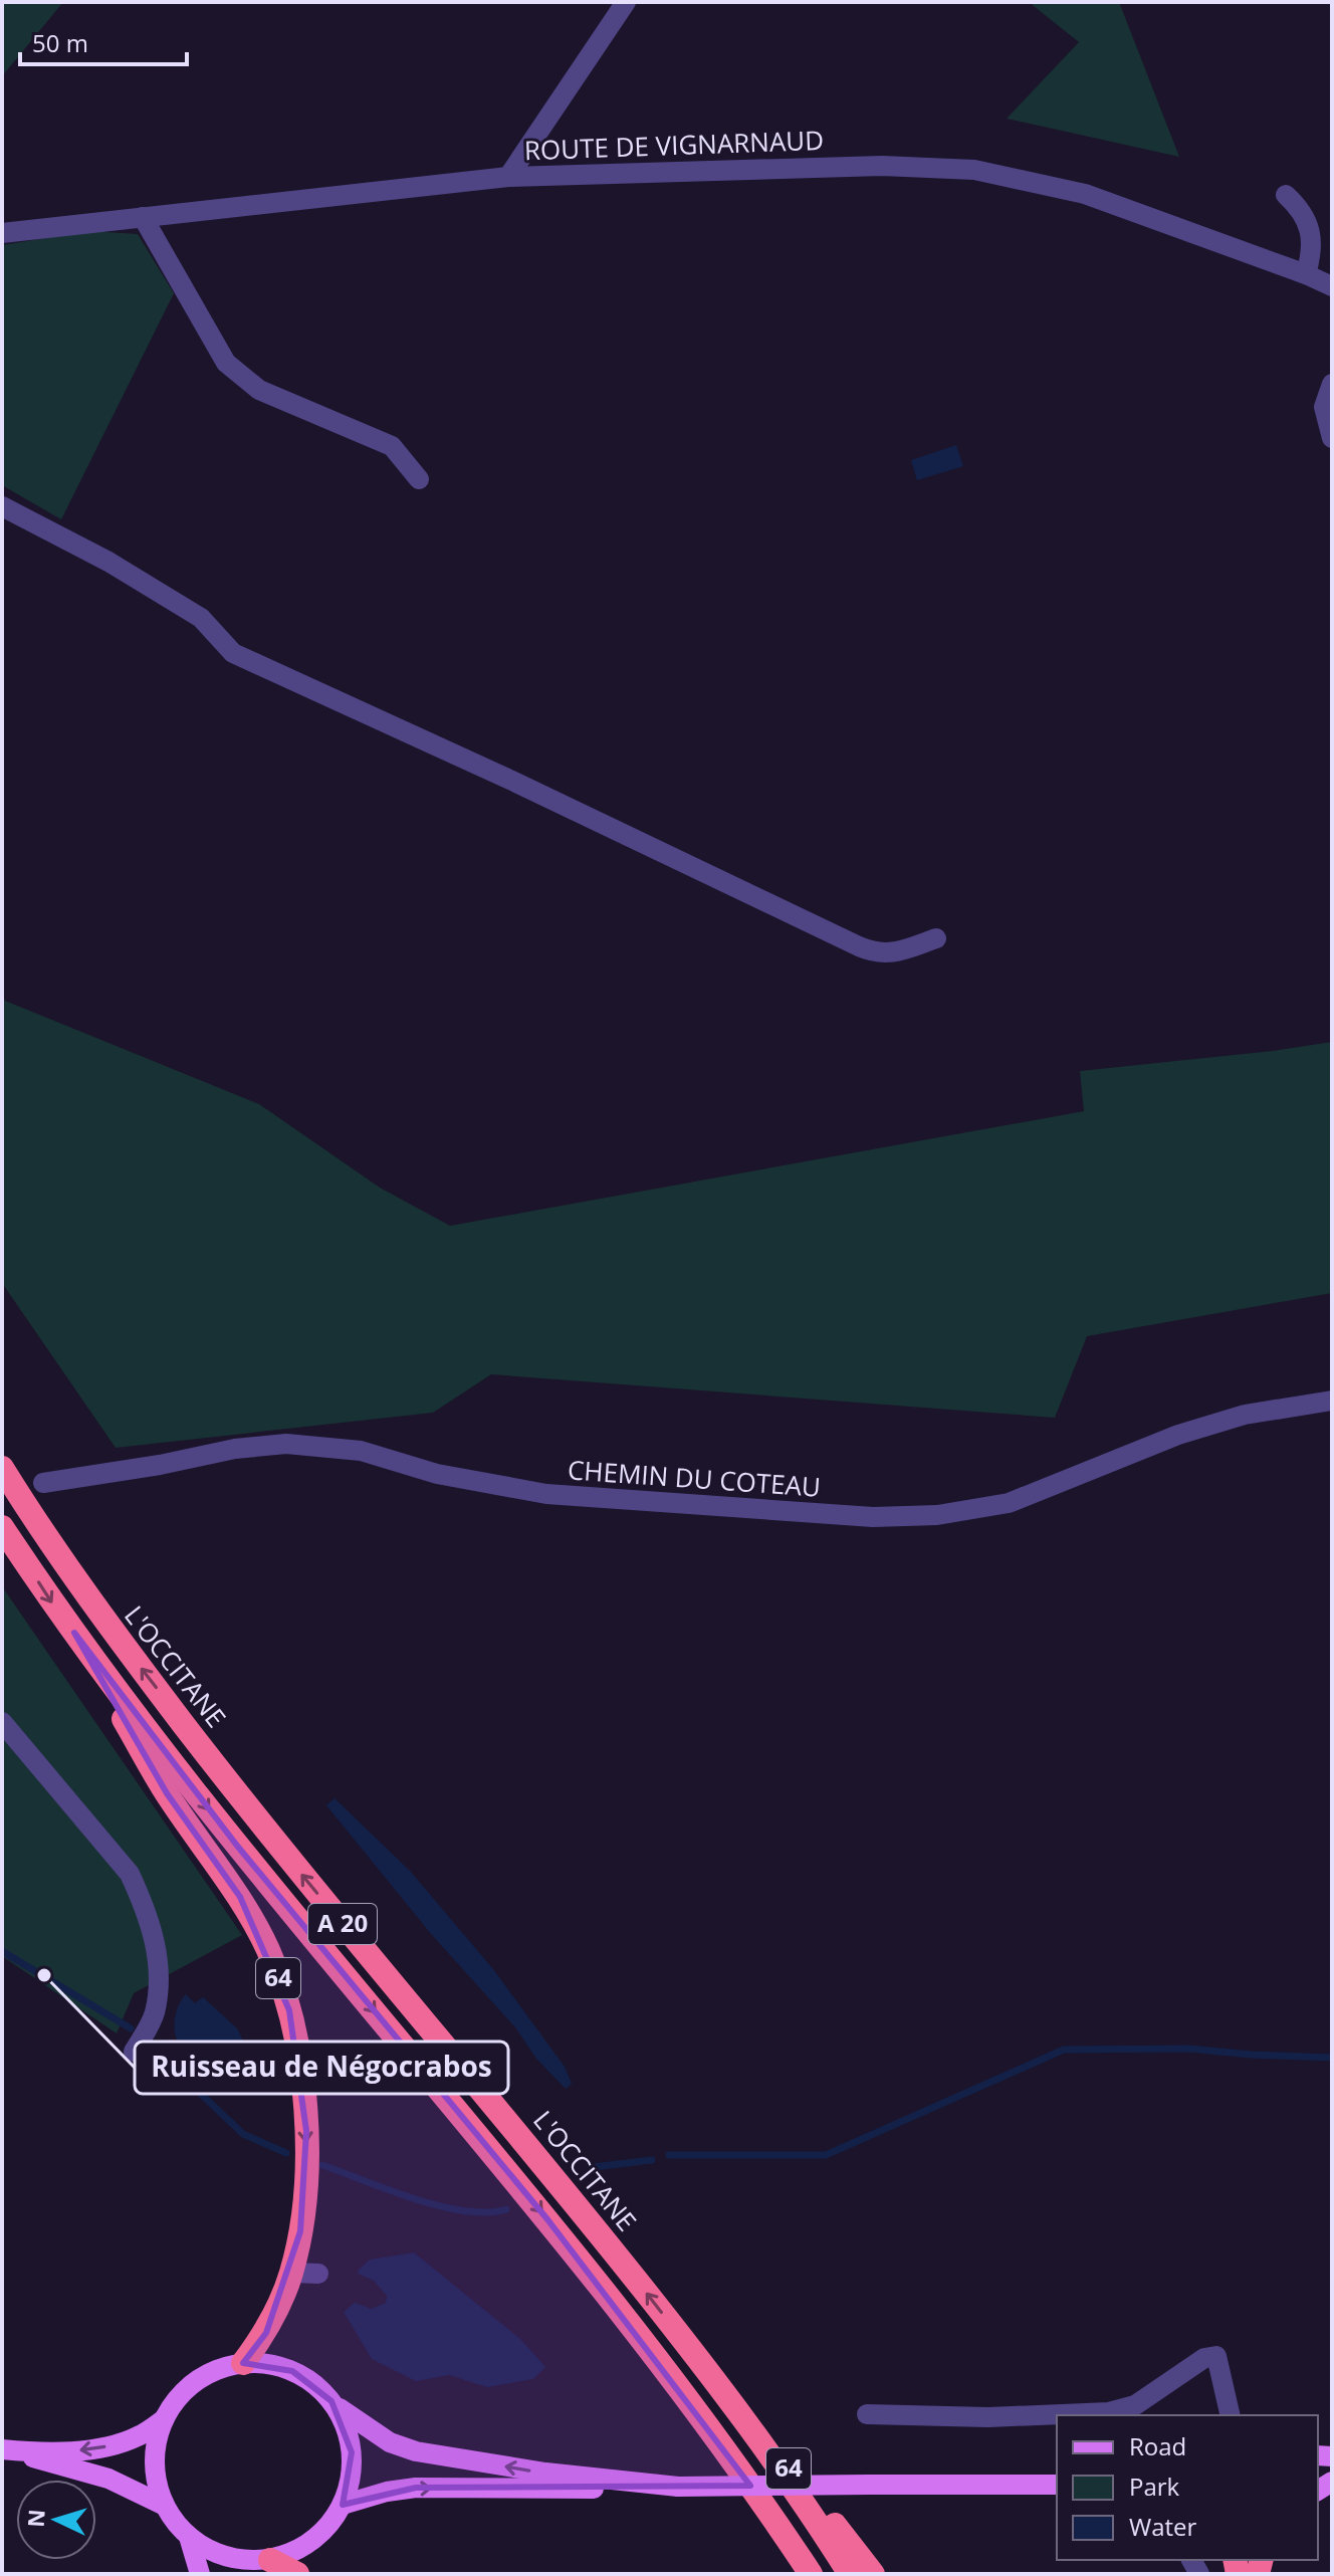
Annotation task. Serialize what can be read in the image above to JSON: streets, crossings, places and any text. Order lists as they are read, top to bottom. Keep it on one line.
{"streets":{"highway":["L'OCCITANE","A 20","64"],"street":["ROUTE DE VIGNARNAUD","CHEMIN DU COTEAU"]},"crossings":[["L'OCCITANE","64"],["A 20","64"]],"places":["Ruisseau de Négocrabos"],"legend":["Road","Park","Water"],"scale_bar":"50 m","north":"left"}
